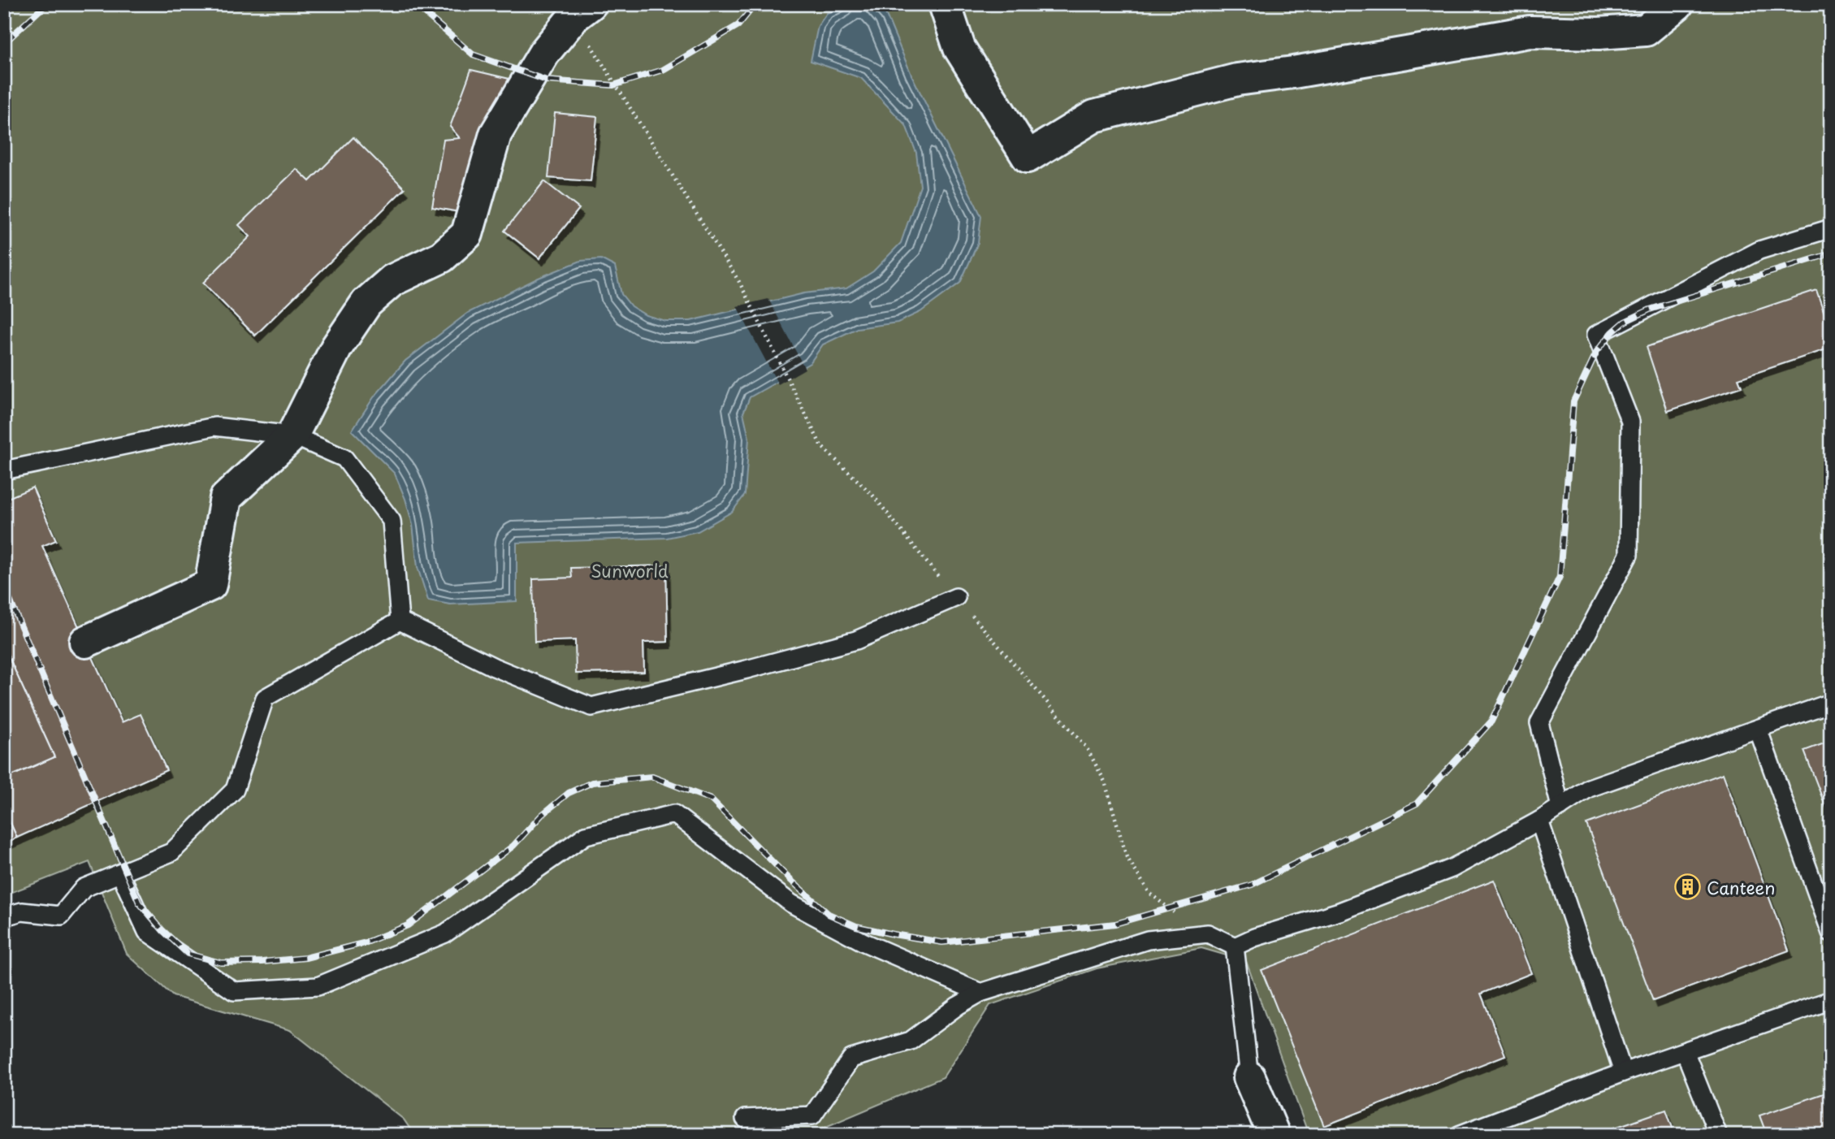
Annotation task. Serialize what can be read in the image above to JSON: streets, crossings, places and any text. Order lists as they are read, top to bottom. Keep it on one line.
{"parks":["Sunworld"],"places":{"building":["Canteen"]}}
